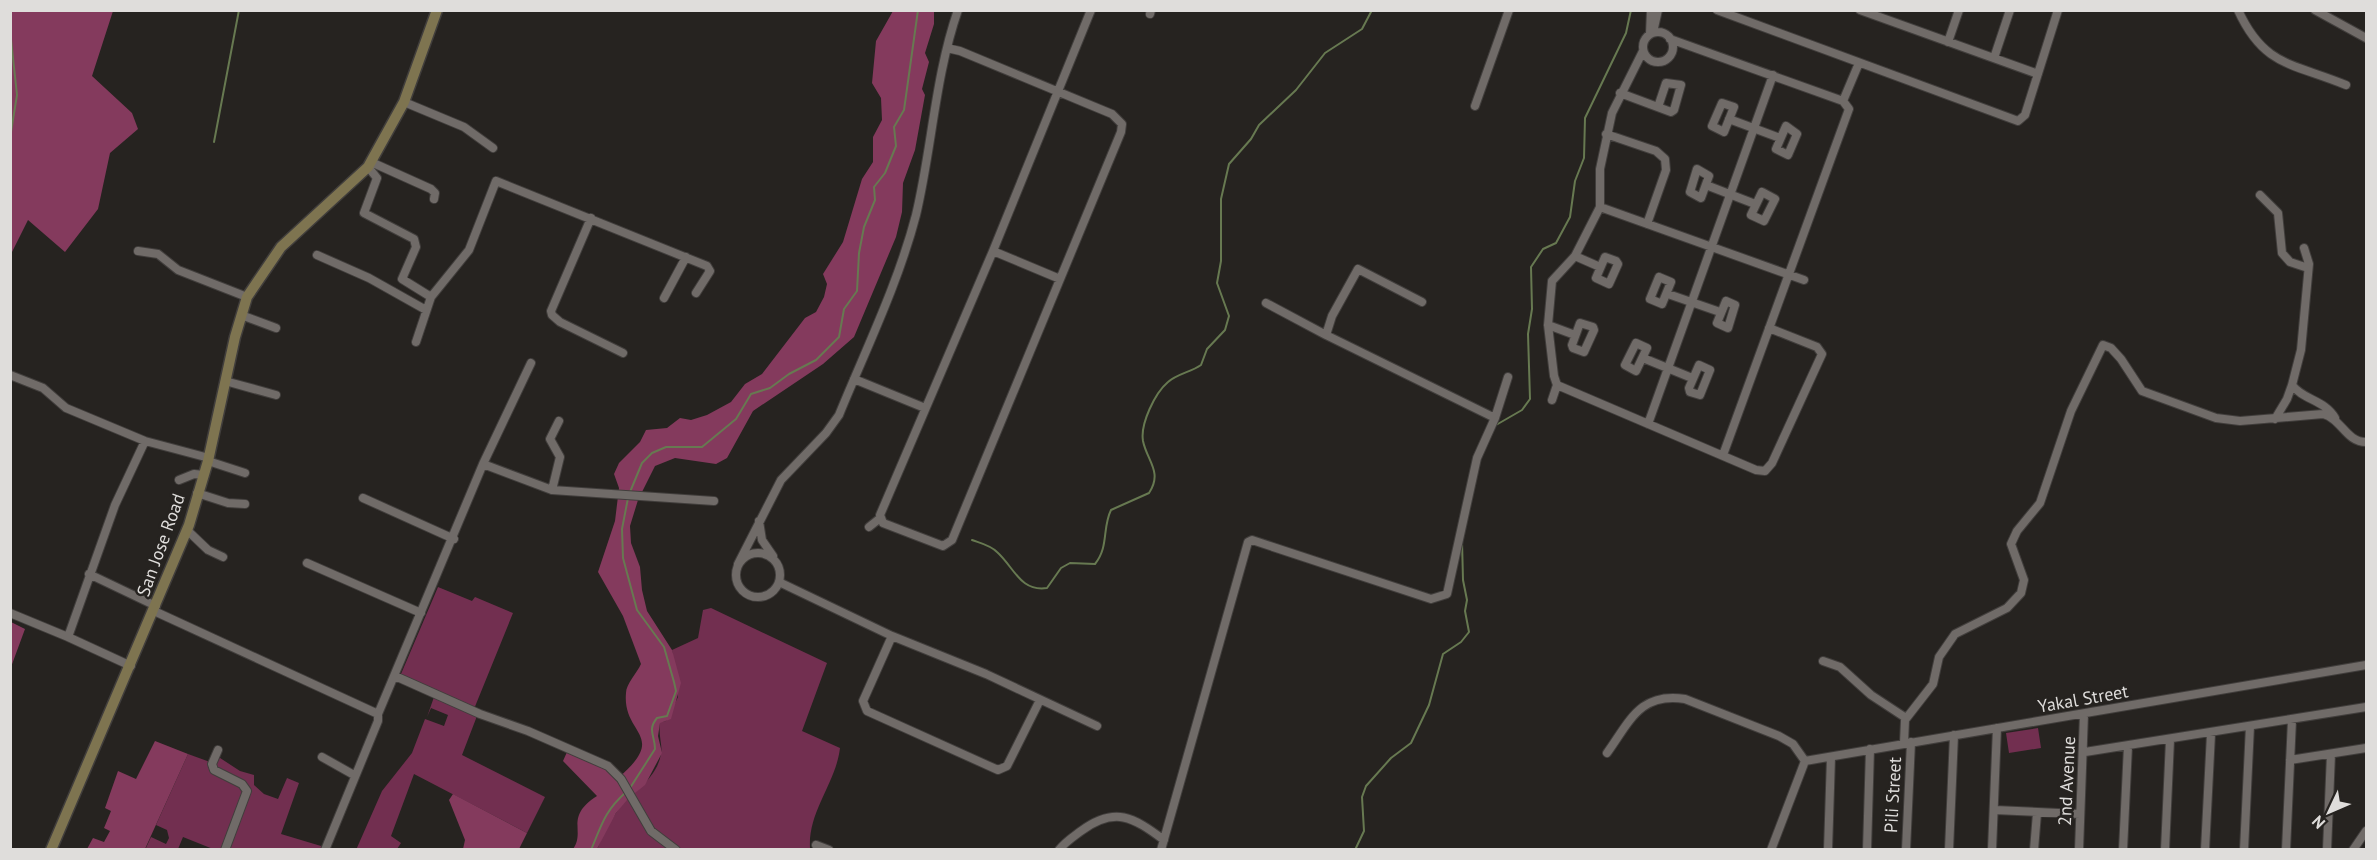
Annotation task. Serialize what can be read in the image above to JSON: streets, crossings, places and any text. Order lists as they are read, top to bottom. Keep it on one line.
{"streets":{"street":["San Jose Road","Yakal Street","2nd Avenue","Pili Street"]},"crossings":[["Yakal Street","2nd Avenue"],["Yakal Street","Pili Street"]],"north":"bottom left"}
